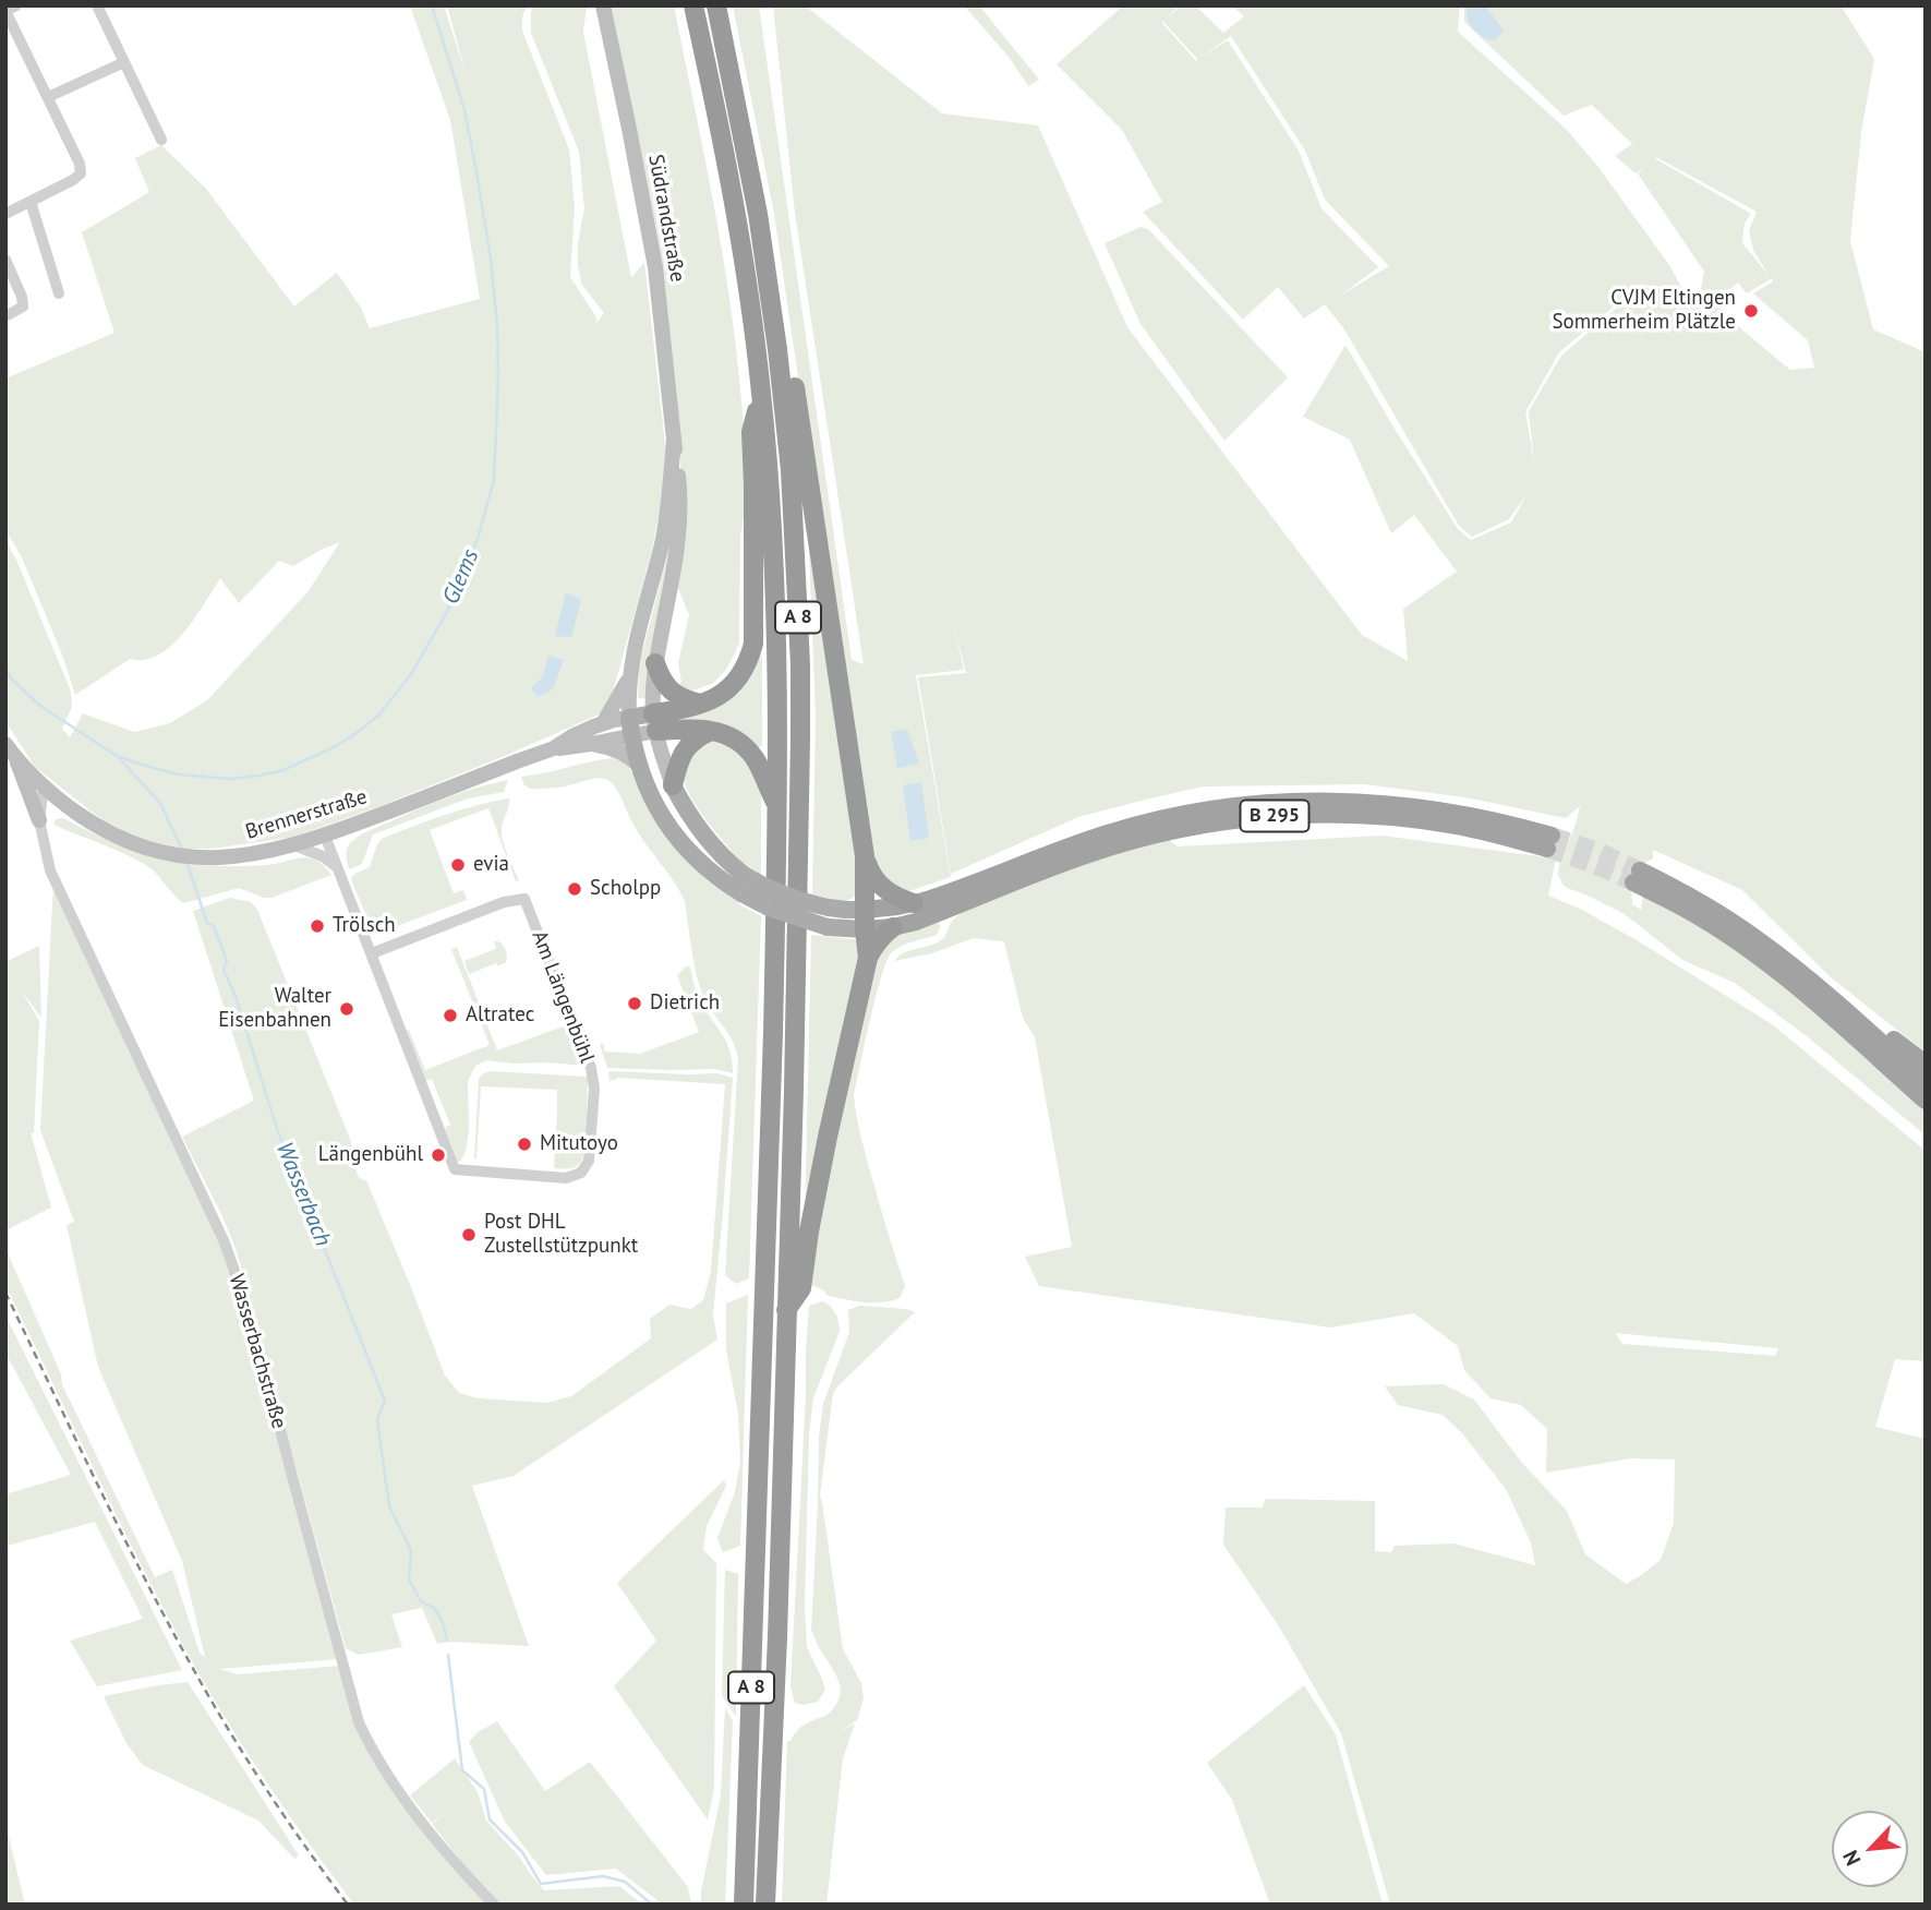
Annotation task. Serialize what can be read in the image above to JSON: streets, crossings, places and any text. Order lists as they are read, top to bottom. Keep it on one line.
{"streets":{"highway":["A 8","B 295"],"main road":["Südrandstraße","Brennerstraße"],"street":["Am Längenbühl","Wasserbachstraße"]},"crossings":[["Südrandstraße","Brennerstraße"],["Südrandstraße","B 295"],["A 8","B 295"],["Brennerstraße","B 295"],["Brennerstraße","Am Längenbühl"],["Brennerstraße","Wasserbachstraße"]],"water":["Glems","Wasserbach"],"places":["CVJM Eltingen Sommerheim Plätzle","evia","Scholpp","Trölsch","Dietrich","Walter Eisenbahnen","Altratec","Mitutoyo","Längenbühl","Post DHL Zustellstützpunkt"],"north":"bottom left"}
